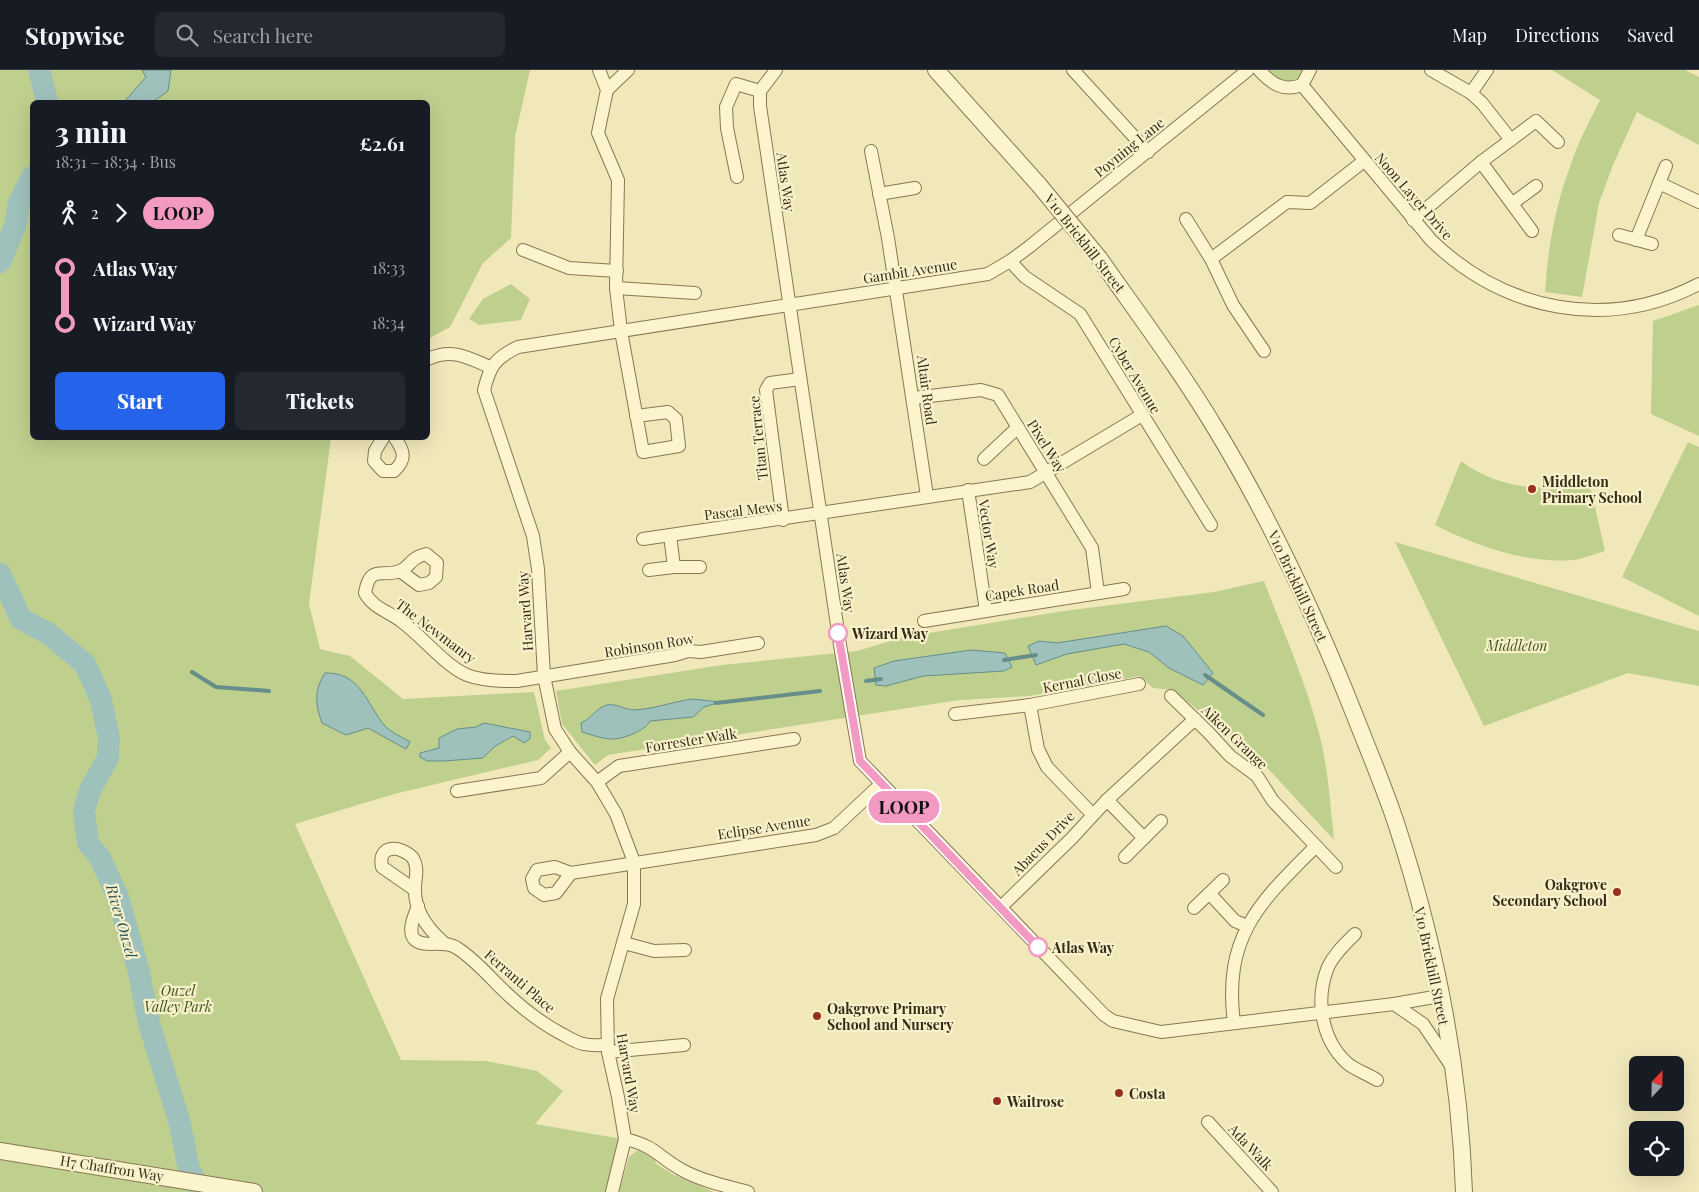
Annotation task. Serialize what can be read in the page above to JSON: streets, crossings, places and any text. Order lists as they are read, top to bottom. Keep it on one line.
{"streets":{"street":["Poyning Lane","Atlas Way","Noon Layer Drive","V10 Brickhill Street","Gambit Avenue","Cyber Avenue","Altair Road","Titan Terrace","Pixel Way","Pascal Mews","Vector Way","Capek Road","Harvard Way","The Newmanry","Robinson Row","Kernal Close","Aiken Grange","Forrester Walk","Eclipse Avenue","Abacus Drive","Ferranti Place","Ada Walk","H7 Chaffron Way"]},"crossings":[["Poyning Lane","Gambit Avenue"],["Atlas Way","V10 Brickhill Street"],["Atlas Way","Gambit Avenue"],["Atlas Way","Titan Terrace"],["Atlas Way","Pascal Mews"],["Atlas Way","Eclipse Avenue"],["Atlas Way","Abacus Drive"],["Gambit Avenue","Cyber Avenue"],["Gambit Avenue","Altair Road"],["Altair Road","Pixel Way"],["Titan Terrace","Pascal Mews"],["Pixel Way","Capek Road"],["Vector Way","Capek Road"],["Harvard Way","The Newmanry"],["Harvard Way","Robinson Row"],["Harvard Way","Forrester Walk"],["Harvard Way","Eclipse Avenue"],["Harvard Way","Ferranti Place"],["The Newmanry","Robinson Row"],["Kernal Close","Abacus Drive"],["Aiken Grange","Abacus Drive"]],"water":["River Ouzel"],"parks":["Middleton","Ouzel Valley Park"],"places":["Middleton Primary School","Wizard Way","Oakgrove Secondary School","Atlas Way","Oakgrove Primary School and Nursery","Costa","Waitrose"],"lines":["bus line LOOP"],"north":"top","page":{"header":"Stopwise","search":"Search here","nav":["Map","Directions","Saved"],"on_map":"LOOP","heading":["3 min","18:31 – 18:34 · Bus","£2.61"],"legs":["2","LOOP"],"list":[{"name":"Atlas Way","value":"18:33"},{"name":"Wizard Way","value":"18:34"}],"buttons":["Start","Tickets"]}}
